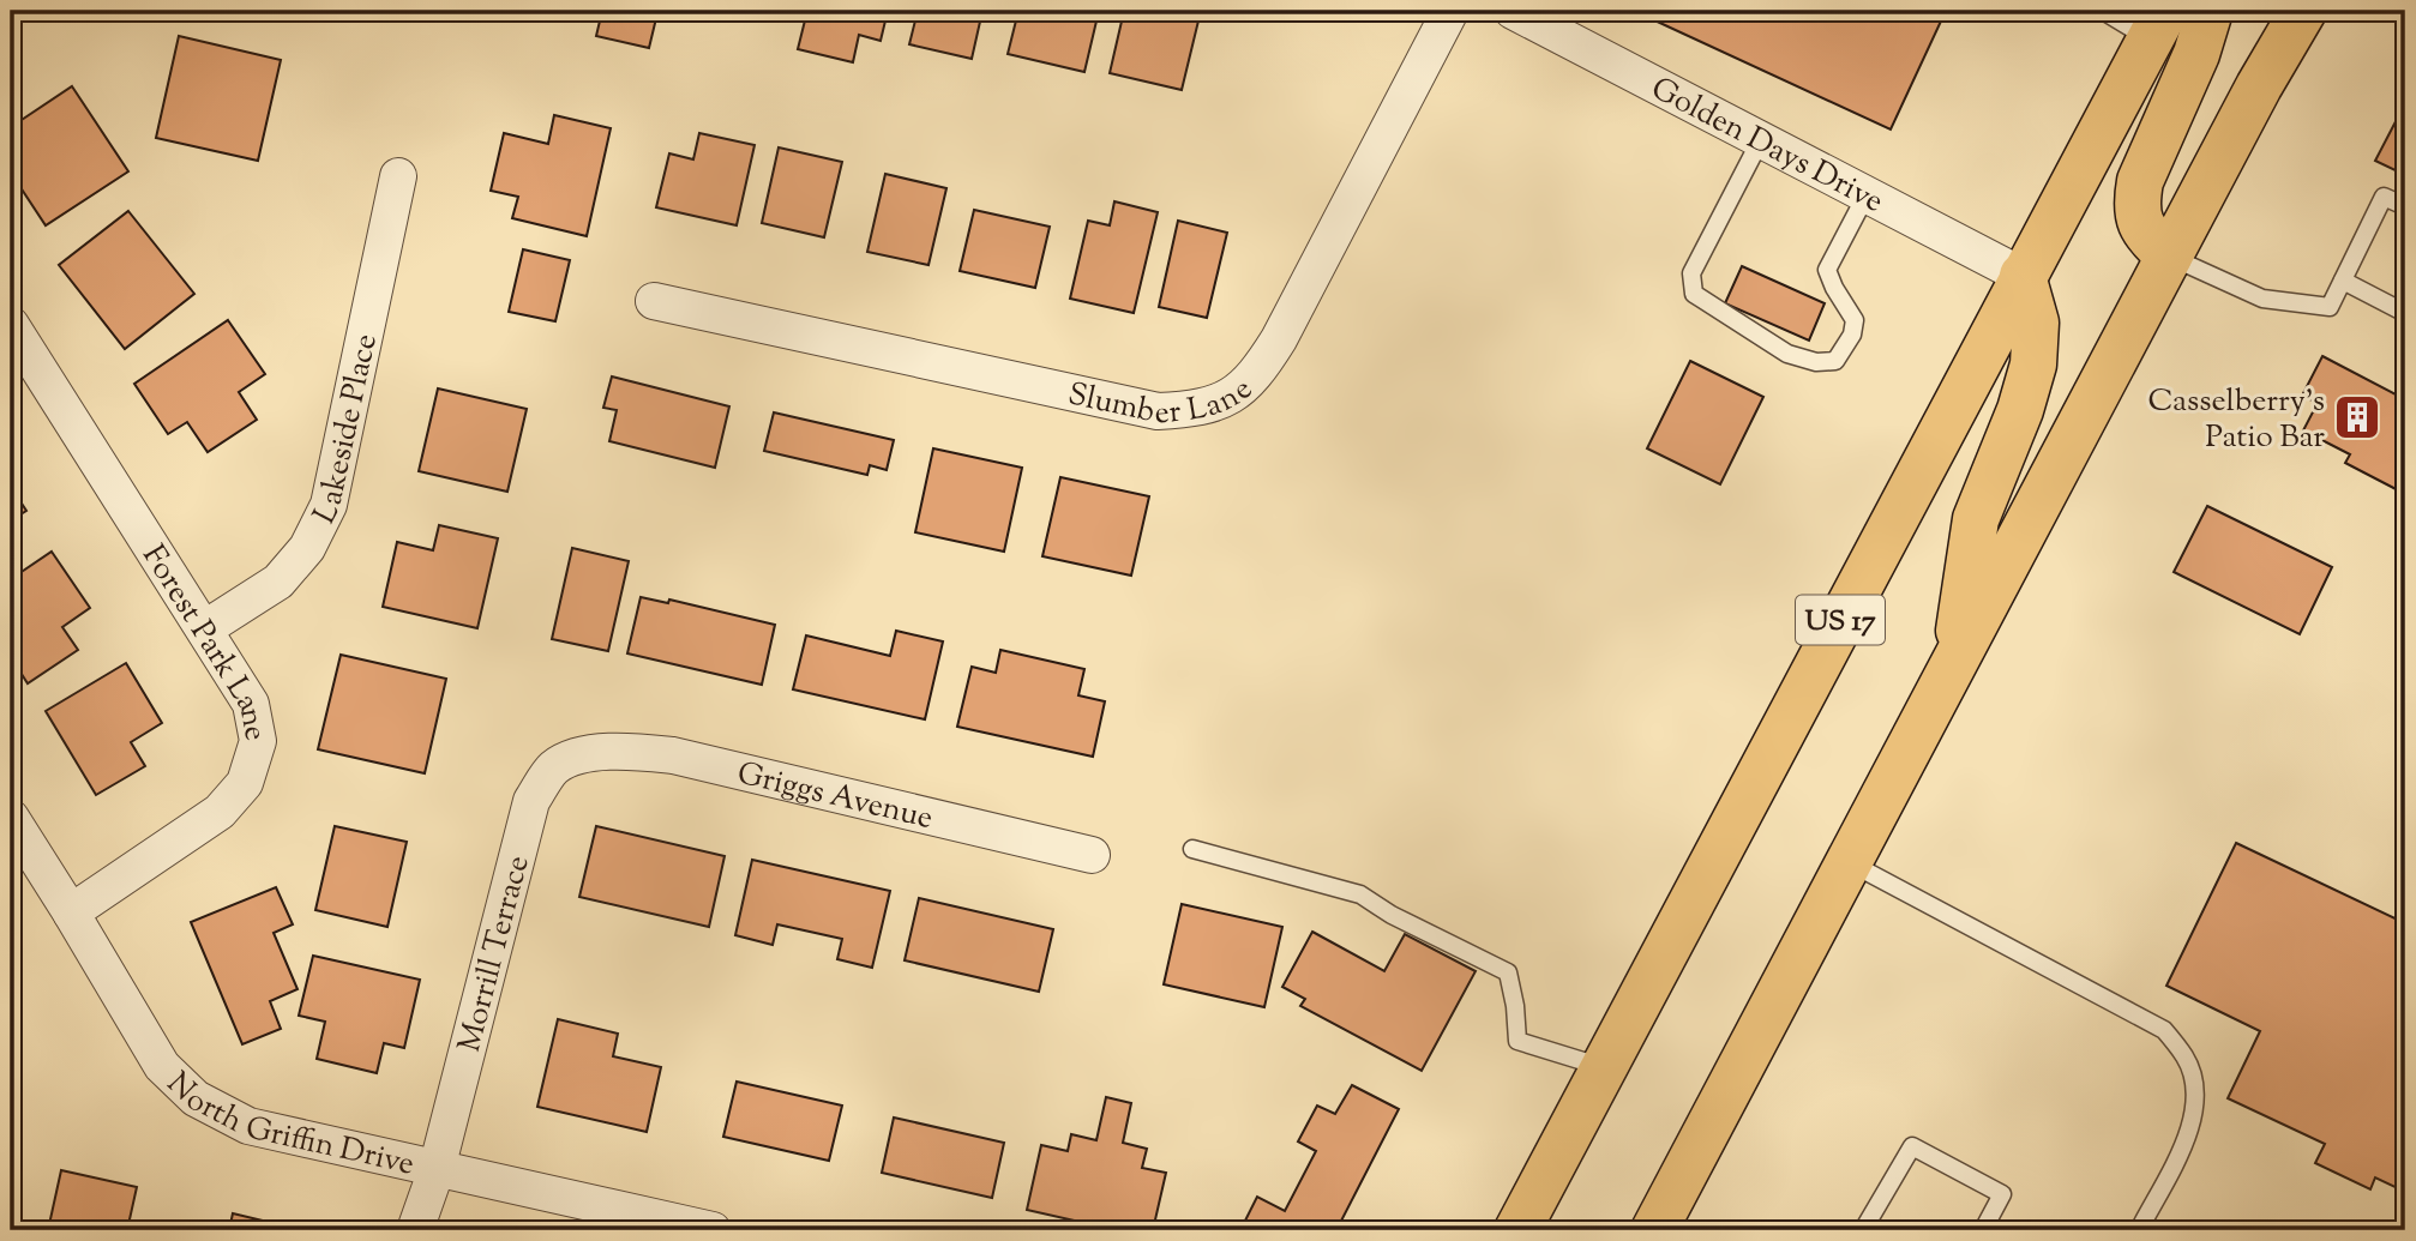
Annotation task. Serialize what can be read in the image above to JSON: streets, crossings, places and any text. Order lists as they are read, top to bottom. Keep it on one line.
{"streets":{"main road":["US 17"],"street":["Golden Days Drive","Slumber Lane","Lakeside Place","Forest Park Lane","Griggs Avenue","Morrill Terrace","North Griffin Drive"]},"crossings":[["Golden Days Drive","US 17"],["Lakeside Place","Forest Park Lane"],["Forest Park Lane","North Griffin Drive"],["Griggs Avenue","Morrill Terrace"],["Morrill Terrace","North Griffin Drive"]],"places":{"building":["Casselberry's Patio Bar"]}}
